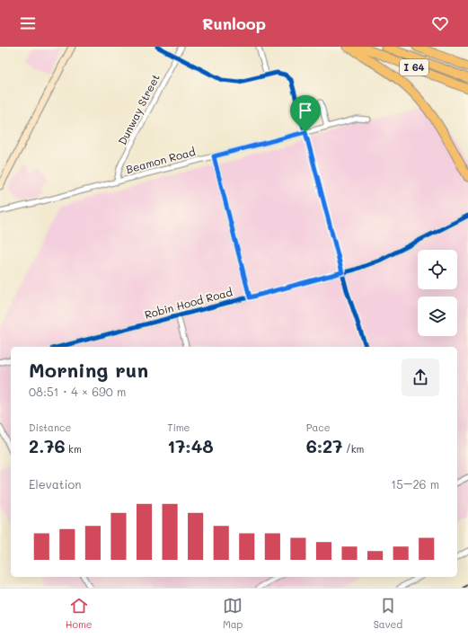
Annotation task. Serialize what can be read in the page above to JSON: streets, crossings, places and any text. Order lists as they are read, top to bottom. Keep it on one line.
{"streets":{"highway":["I 64"],"street":["Dunway Street","Beamon Road","Robin Hood Road"]},"crossings":[["Dunway Street","Beamon Road"]],"page":{"header":"Runloop","heading":["Morning run","08:51 · 4 × 690 m"],"stats":[["Distance","2.76 km"],["Time","17:48"],["Pace","6:27 /km"]],"chart":["Elevation","15–26 m"],"tabs":["Home","Map","Saved"]}}
